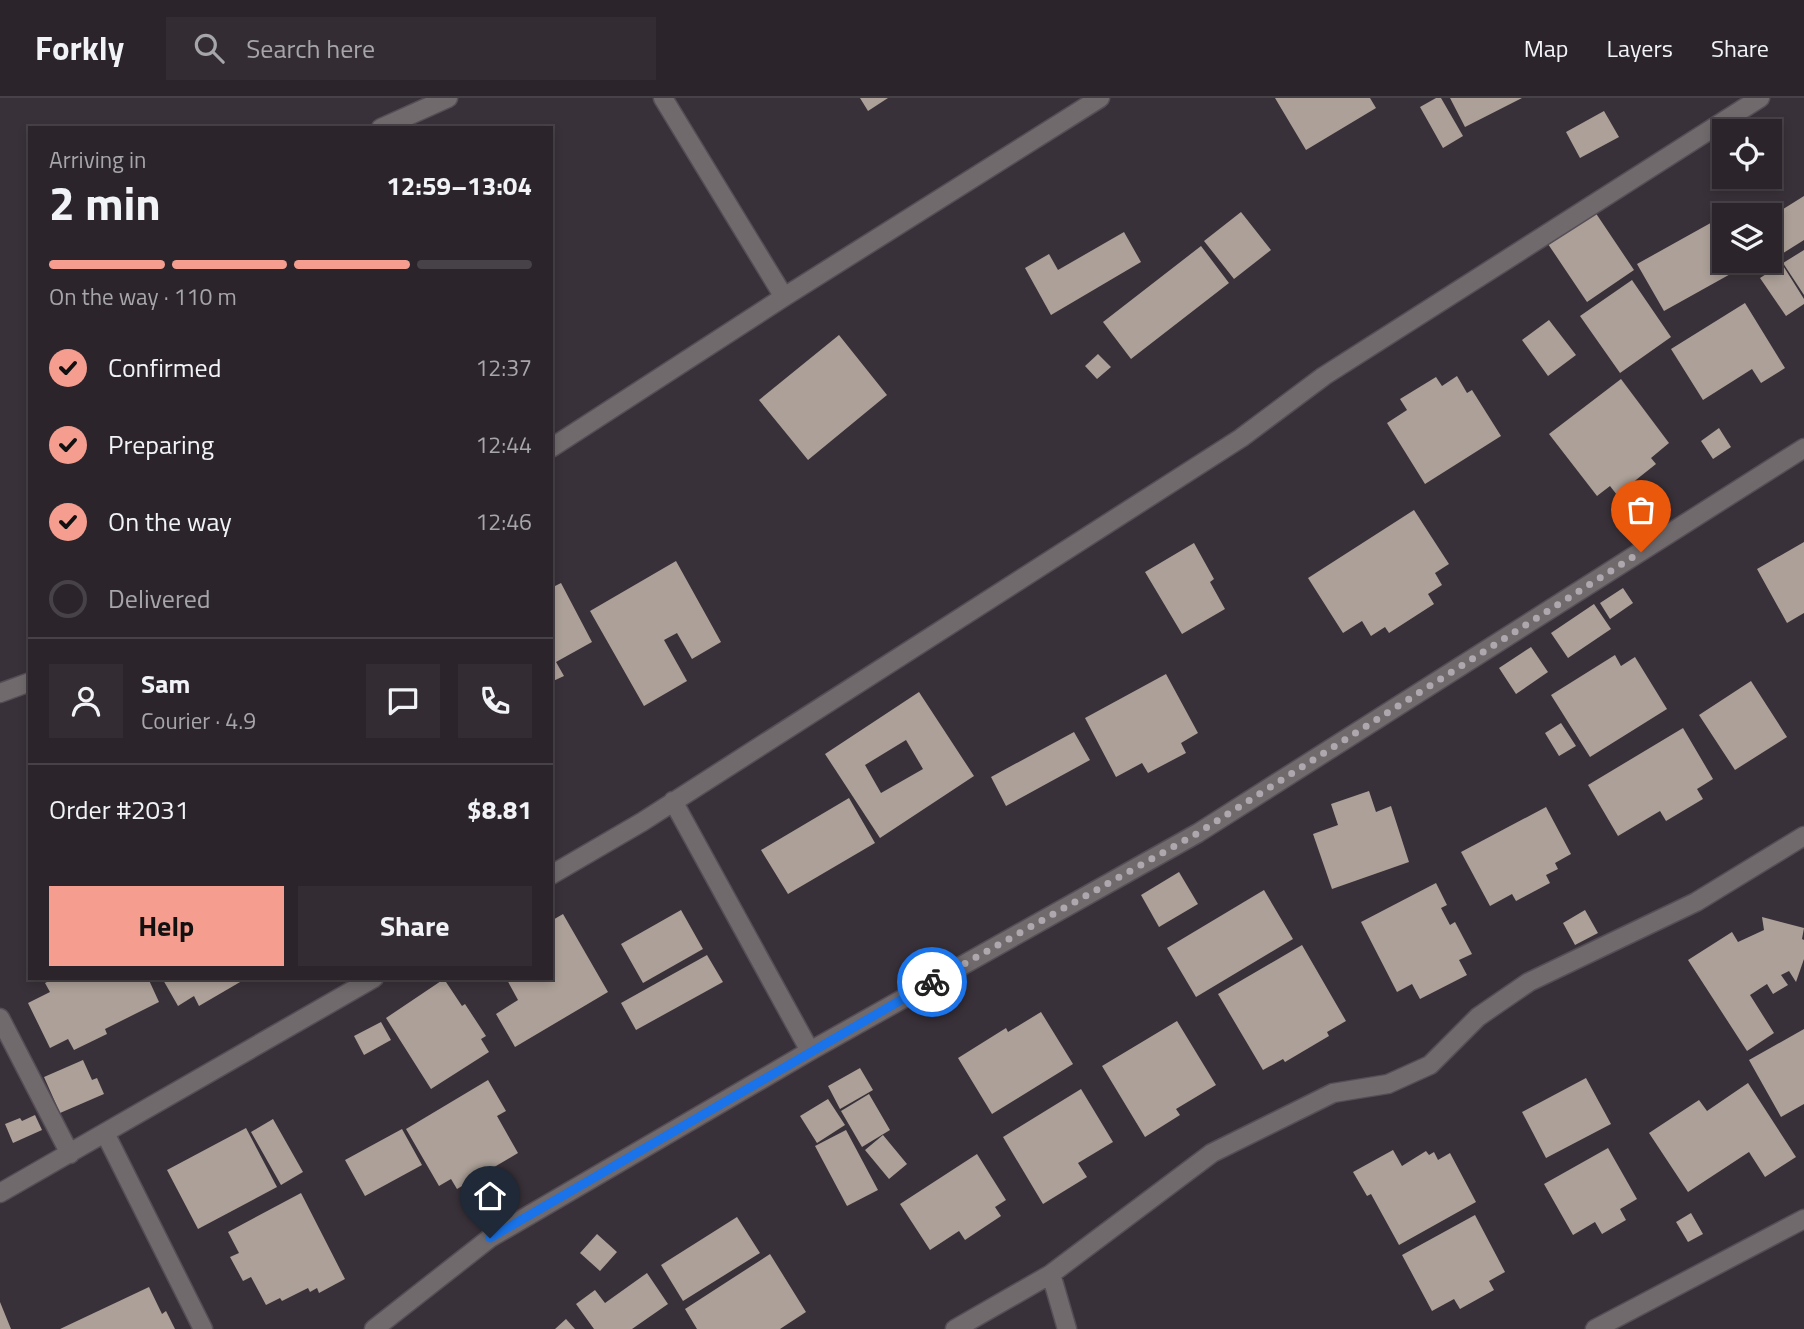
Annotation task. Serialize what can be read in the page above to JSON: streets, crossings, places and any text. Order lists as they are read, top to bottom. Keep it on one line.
{"page":{"header":"Forkly","search":"Search here","nav":["Map","Layers","Share"],"heading":["2 min","Arriving in","12:59–13:04"],"panel":["Sam","Courier · 4.9","Order #2031","$8.81"],"bar":"On the way · 110 m","list":[["Confirmed","12:37"],["Preparing","12:44"],["On the way","12:46"],"Delivered"],"buttons":["Help","Share"]}}
